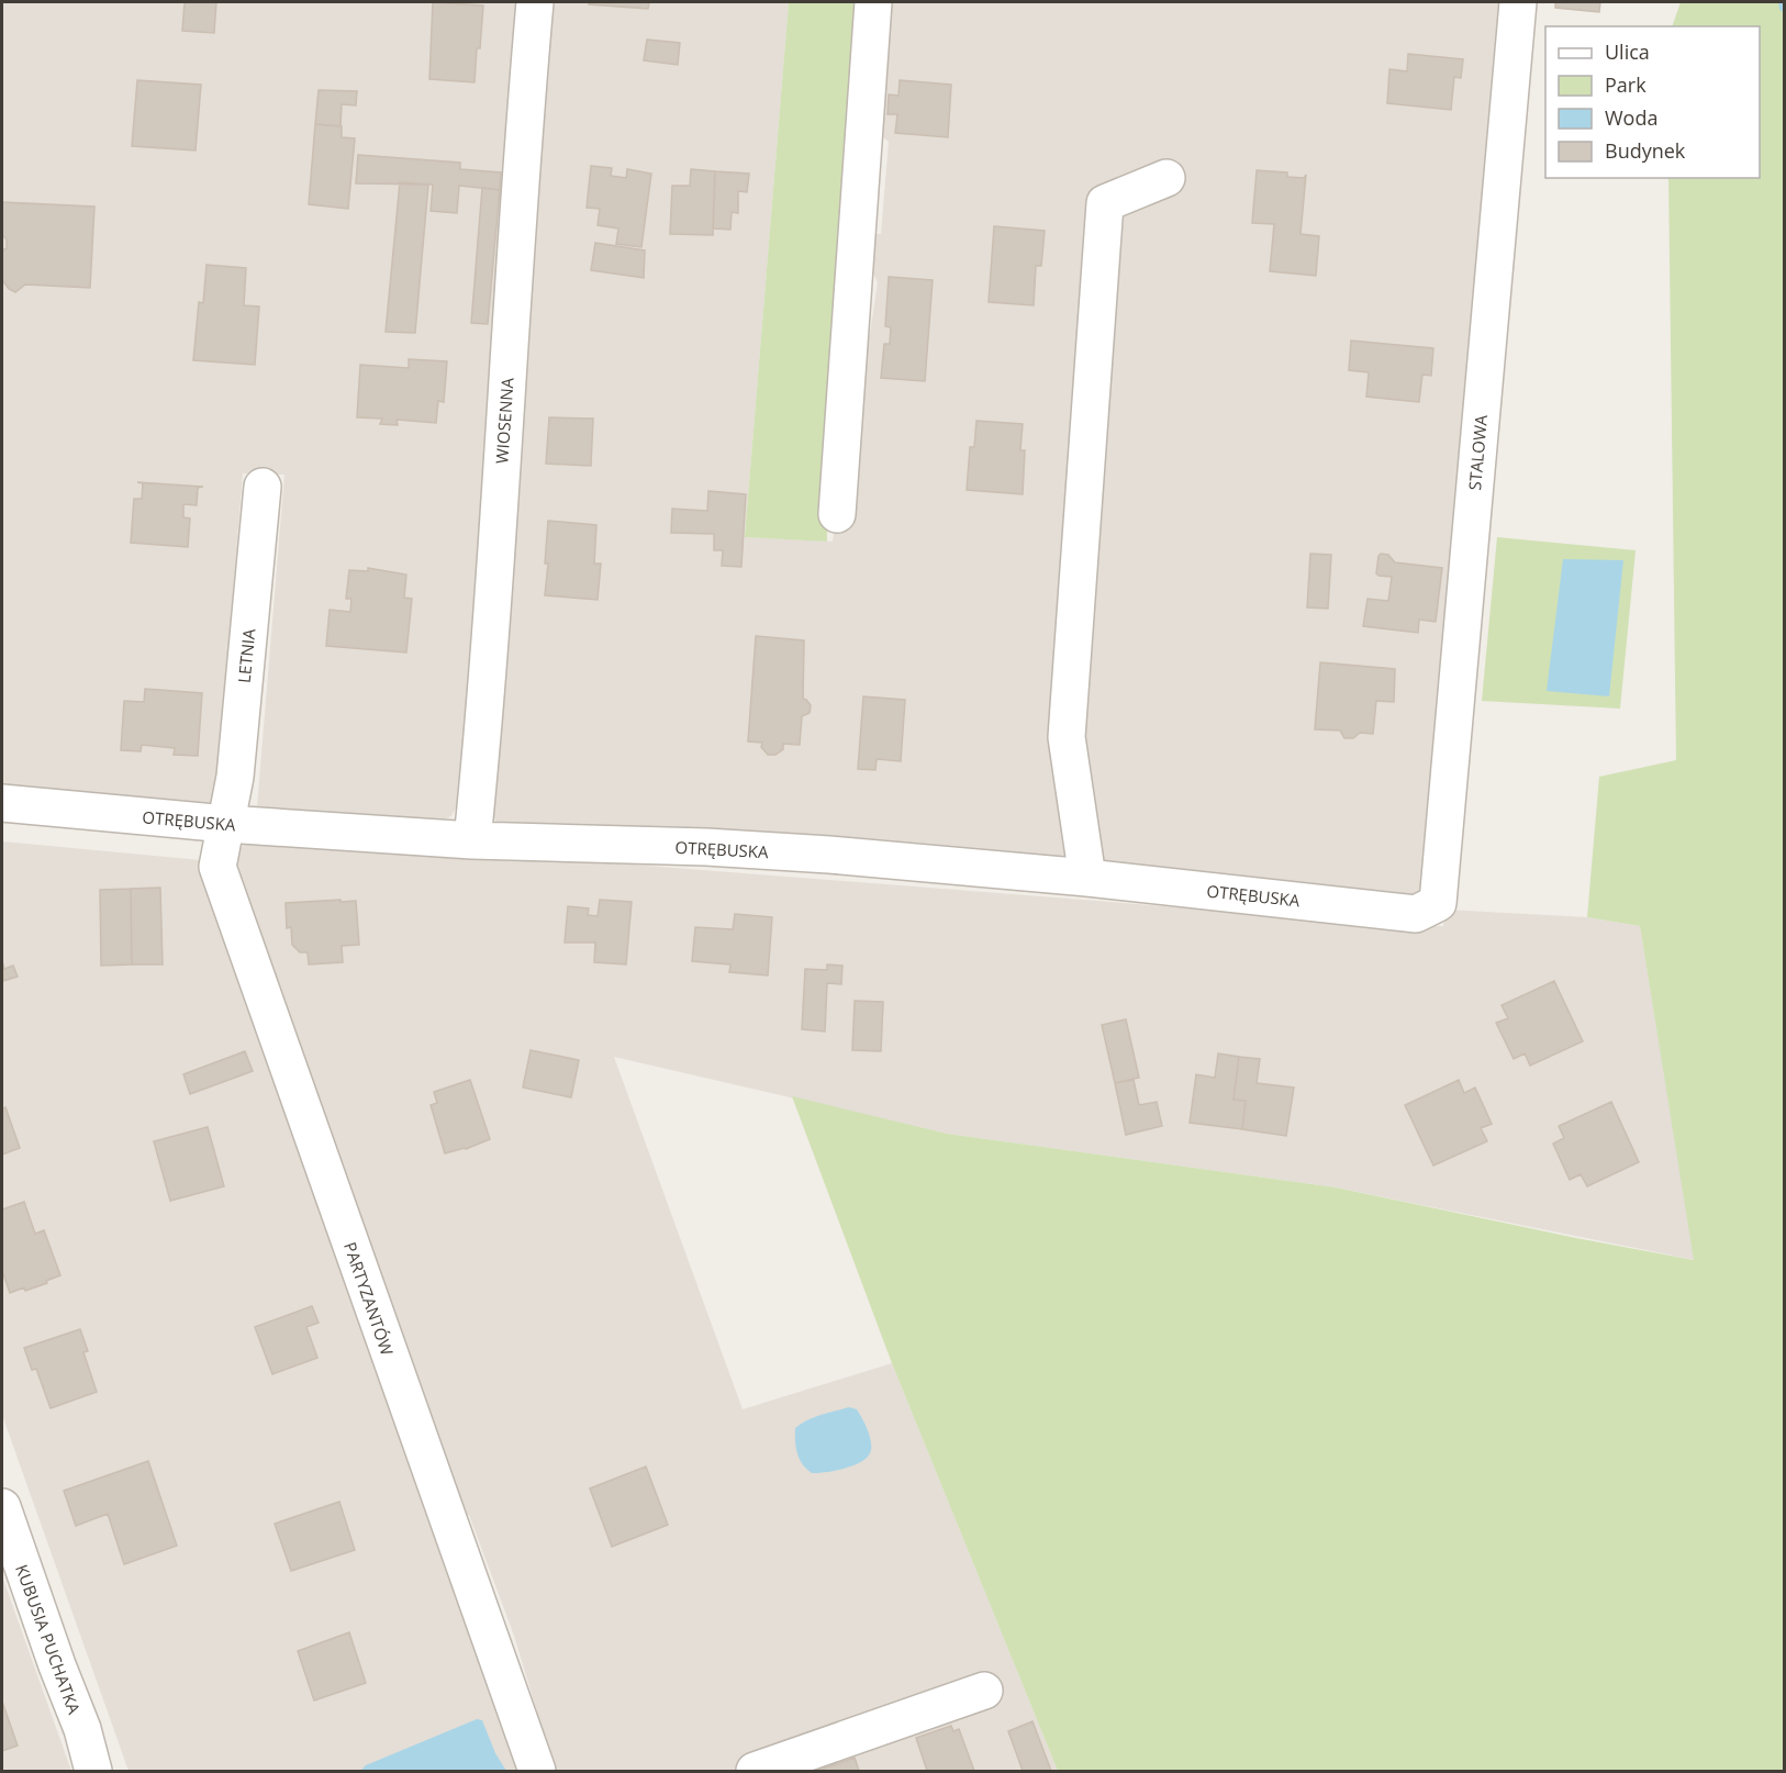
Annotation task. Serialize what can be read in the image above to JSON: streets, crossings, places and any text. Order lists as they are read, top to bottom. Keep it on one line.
{"streets":{"street":["WIOSENNA","STALOWA","LETNIA","OTRĘBUSKA","PARTYZANTÓW","KUBUSIA PUCHATKA"]},"crossings":[["WIOSENNA","OTRĘBUSKA"],["STALOWA","OTRĘBUSKA"],["LETNIA","OTRĘBUSKA"],["LETNIA","PARTYZANTÓW"],["OTRĘBUSKA","PARTYZANTÓW"]],"legend":["Ulica","Park","Woda","Budynek"]}
